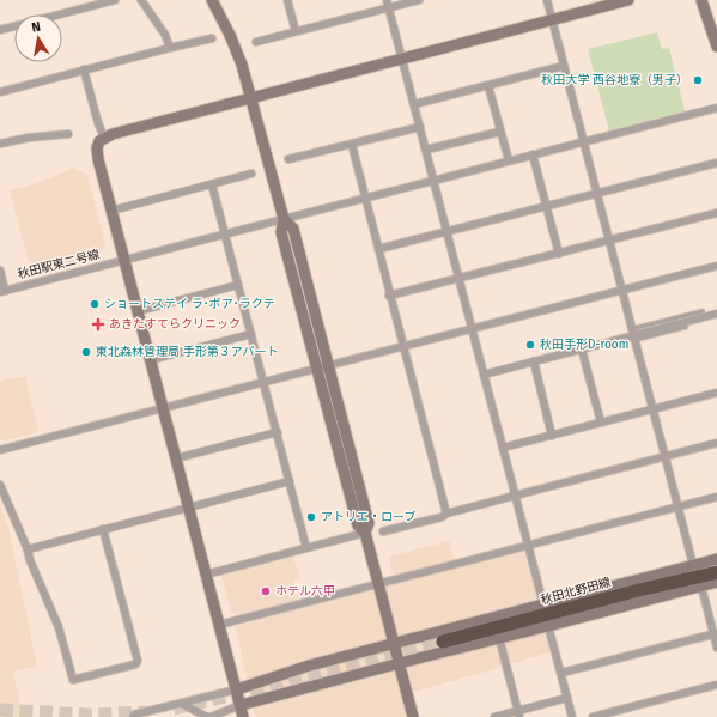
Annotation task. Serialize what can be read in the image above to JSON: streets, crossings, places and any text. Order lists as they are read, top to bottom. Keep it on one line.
{"streets":{"highway":["秋田北野田線"],"street":["秋田駅東二号線"]},"places":{"other":["秋田大学 西谷地寮（男子）","ショートステイ ラ･ボア･ラクテ","秋田手形D-room","東北森林管理局 手形第３アパート","アトリエ・ローブ","ホテル六甲"],"health":["あきたすてらクリニック"]},"north":"top"}
